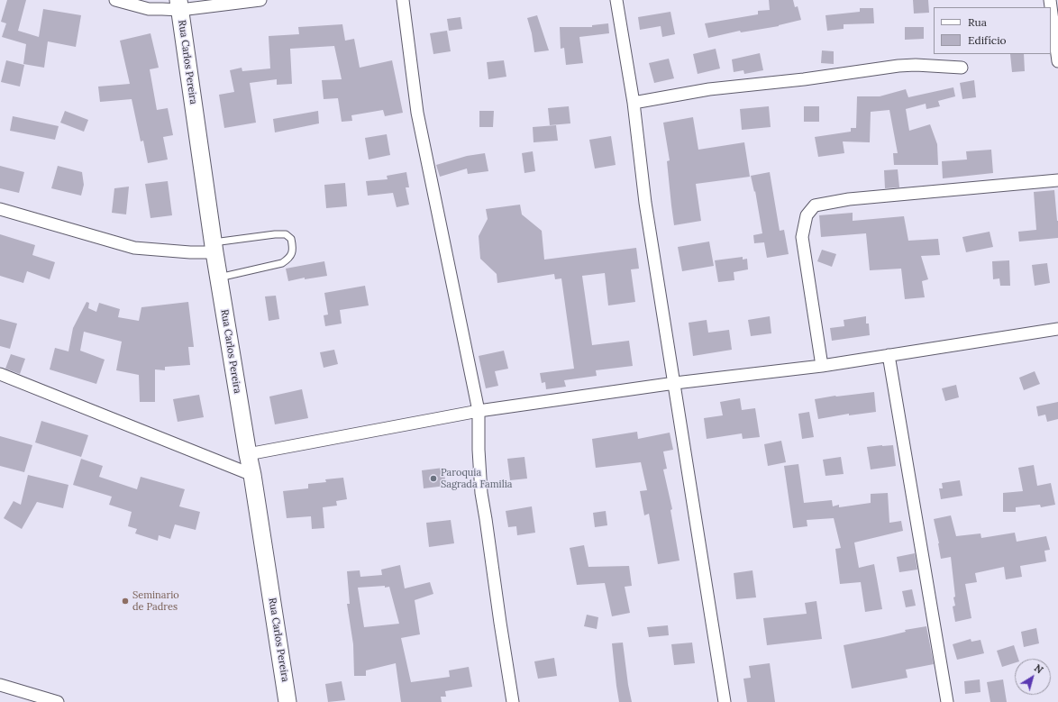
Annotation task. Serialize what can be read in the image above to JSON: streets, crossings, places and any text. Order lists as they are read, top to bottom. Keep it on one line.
{"streets":{"main road":["Rua Carlos Pereira"]},"places":["Paroquia Sagrada Familia","Seminario de Padres"],"legend":["Rua","Edifício"],"north":"top right"}
